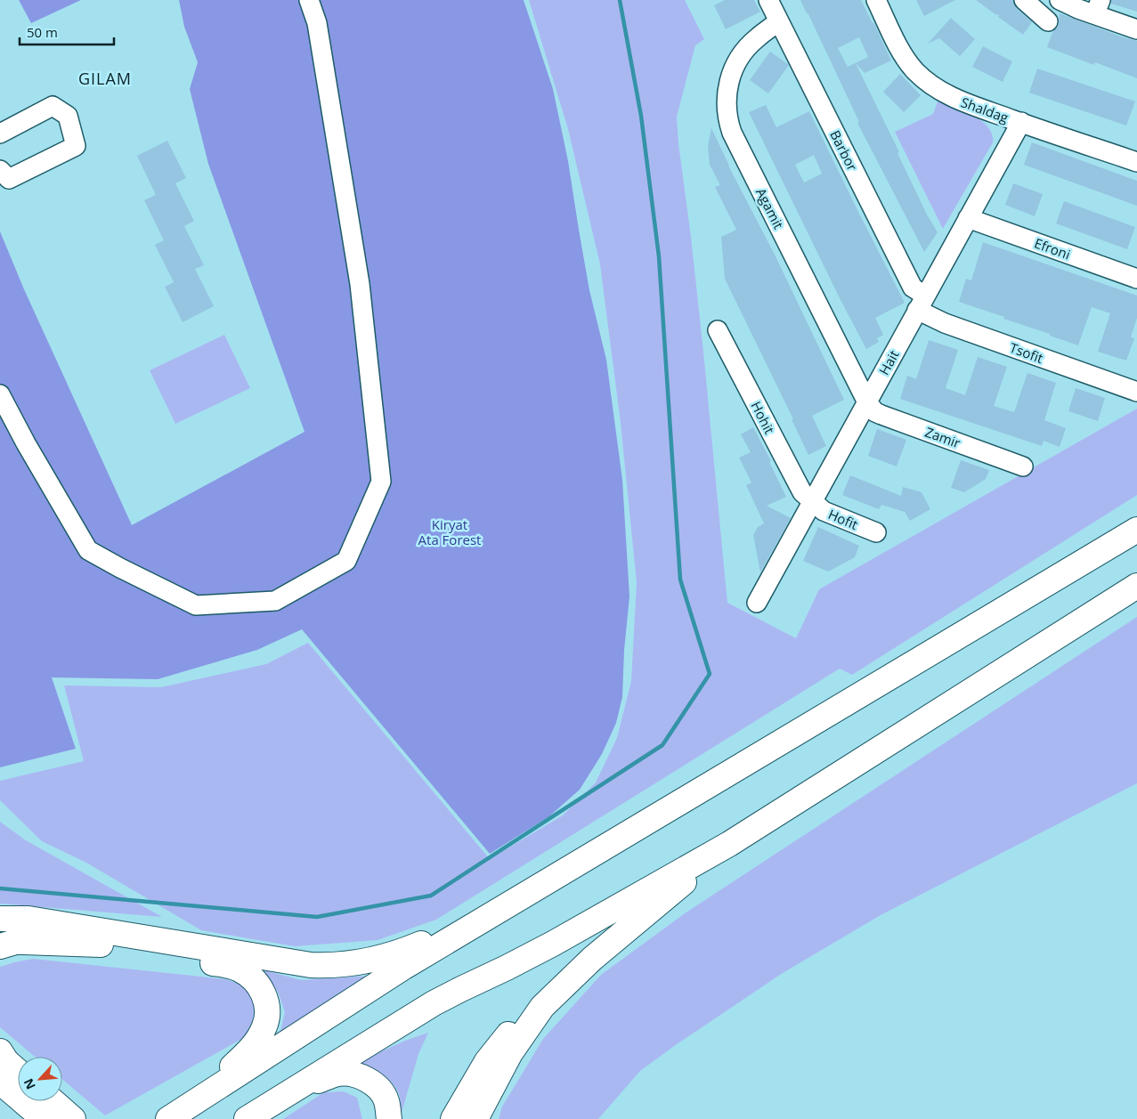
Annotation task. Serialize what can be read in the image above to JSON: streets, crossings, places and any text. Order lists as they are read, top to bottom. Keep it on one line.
{"streets":{"street":["Shaldag","Barbor","Agamit","Efroni","Tsofit","Hait","Hohit","Zamir","Hofit"]},"crossings":[["Shaldag","Hait"],["Barbor","Agamit"],["Barbor","Tsofit"],["Barbor","Hait"],["Agamit","Hait"],["Agamit","Zamir"],["Efroni","Hait"],["Tsofit","Hait"],["Hait","Hohit"],["Hait","Zamir"],["Hait","Hofit"],["Hohit","Hofit"]],"districts":["GILAM"],"parks":["Kiryat Ata Forest"],"scale_bar":"50 m","north":"bottom left"}
